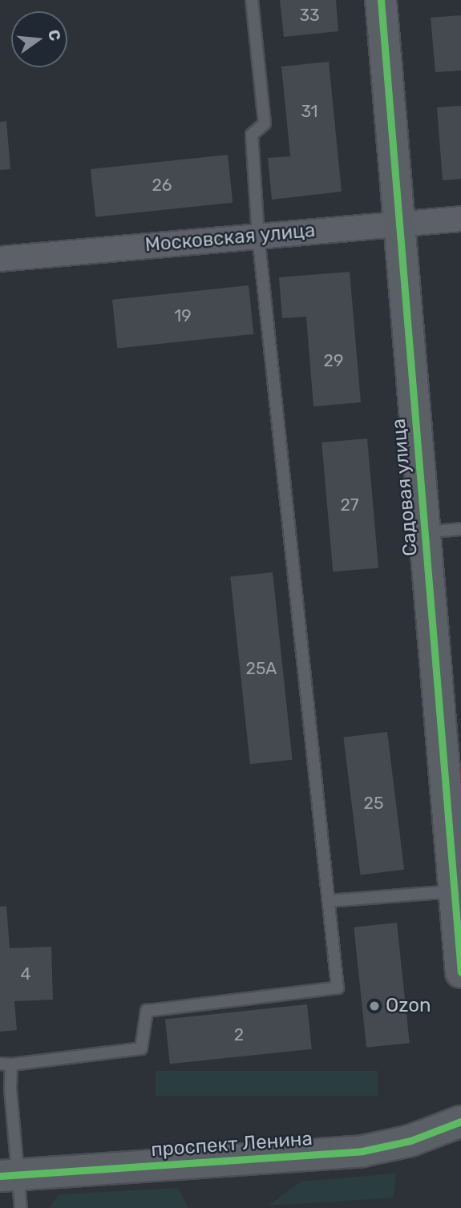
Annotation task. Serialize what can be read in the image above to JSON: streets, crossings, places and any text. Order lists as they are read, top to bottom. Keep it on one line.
{"streets":{"street":["Московская улица","Садовая улица","проспект Ленина"]},"crossings":[["Московская улица","Садовая улица"]],"places":["Ozon"],"house_numbers":["33","31","26","19","29","27","25А","25","4","2"],"north":"right"}
